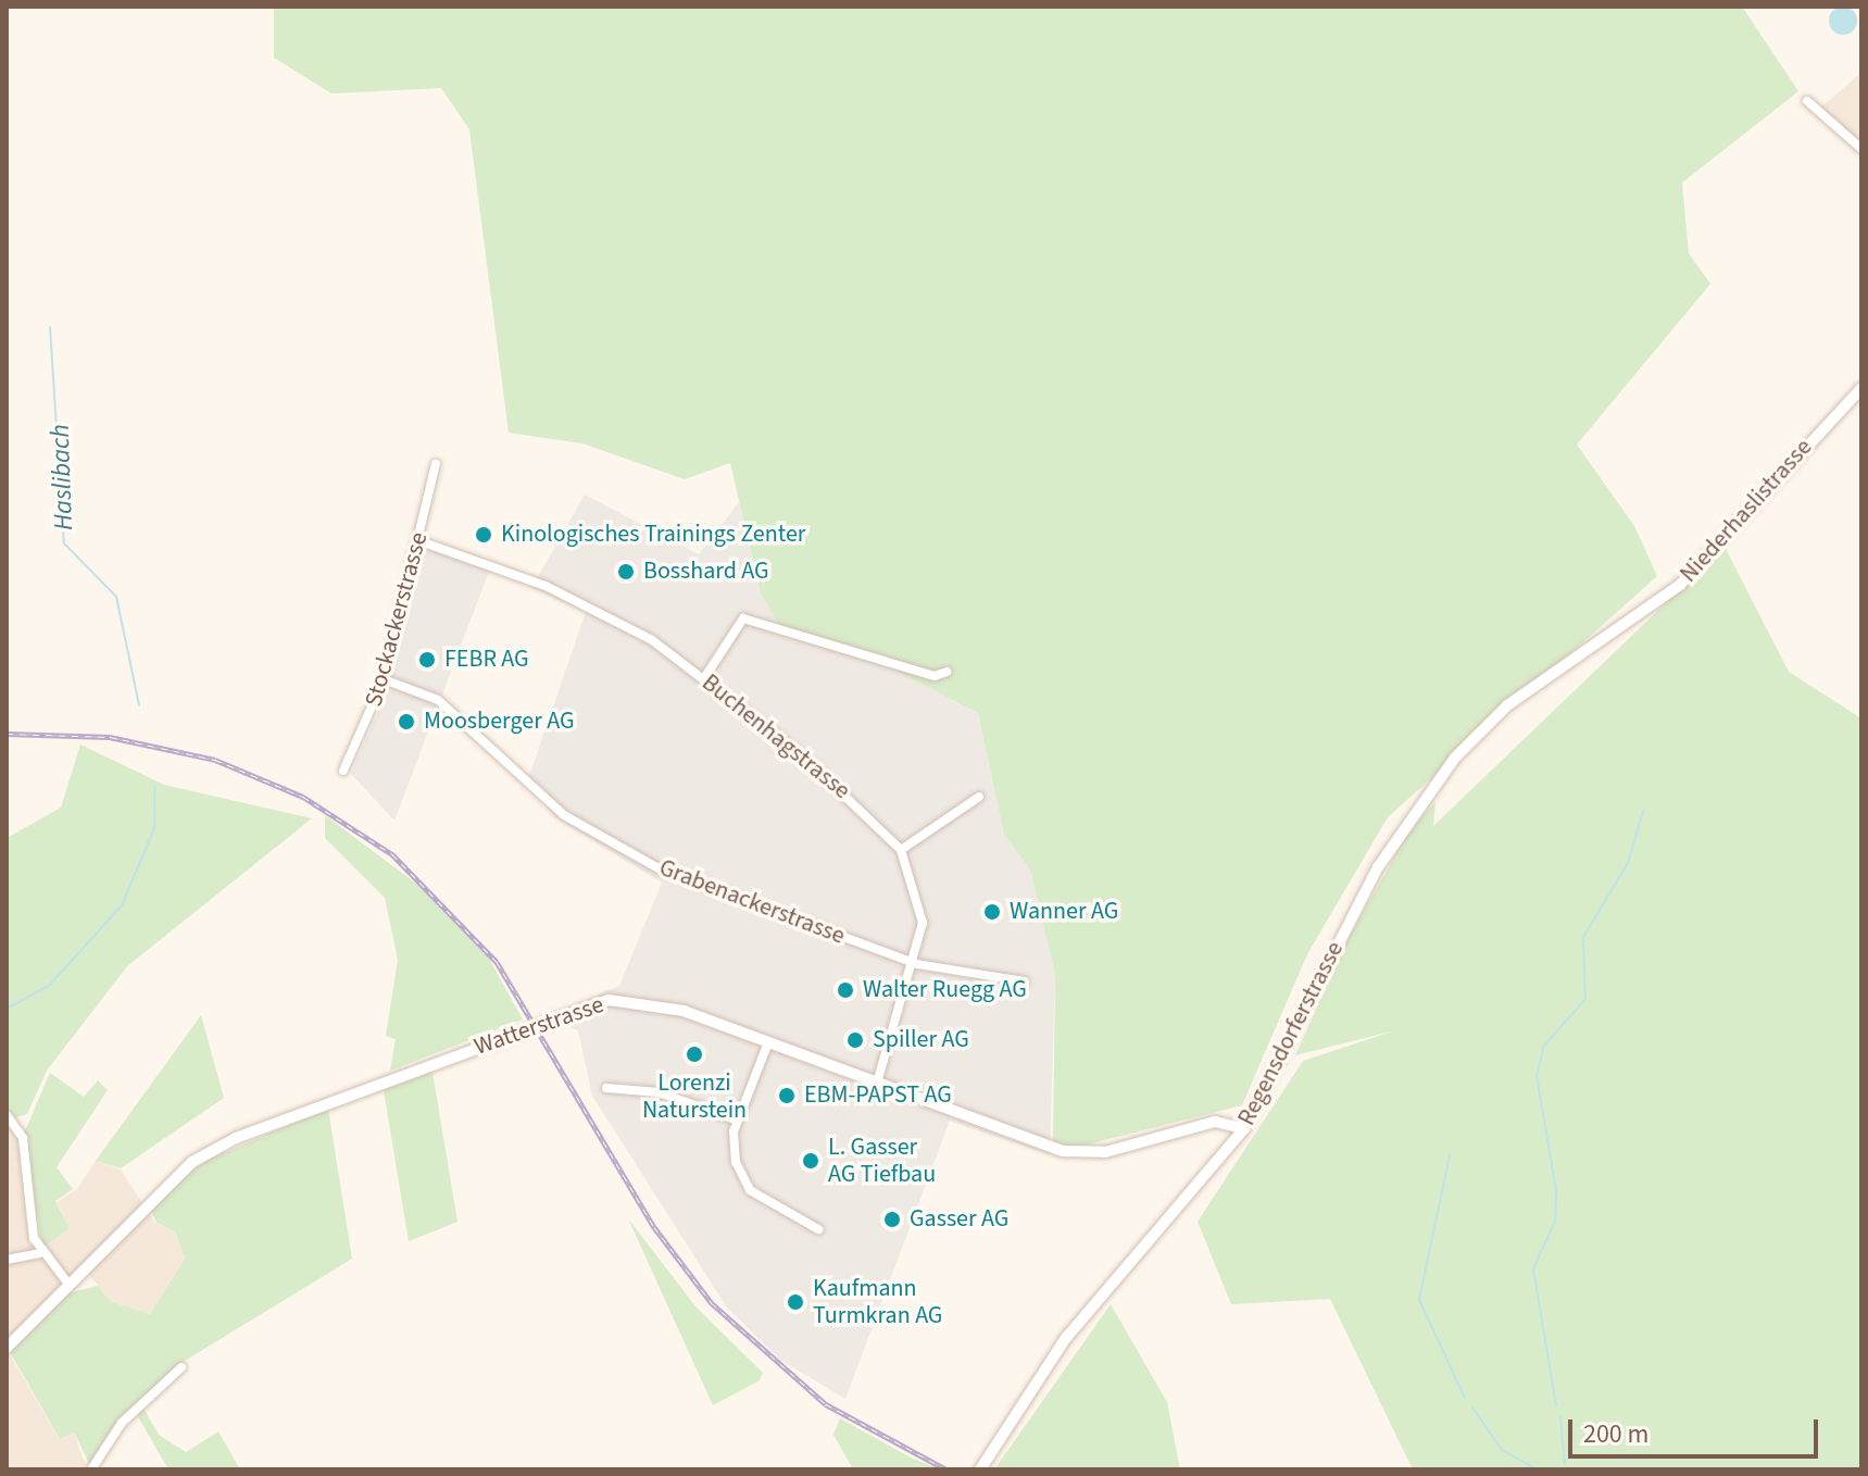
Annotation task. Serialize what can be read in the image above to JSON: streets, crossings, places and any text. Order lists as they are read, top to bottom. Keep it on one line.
{"streets":{"street":["Niederhaslistrasse","Stockackerstrasse","Buchenhagstrasse","Grabenackerstrasse","Watterstrasse","Regensdorferstrasse"]},"crossings":[["Niederhaslistrasse","Regensdorferstrasse"],["Stockackerstrasse","Buchenhagstrasse"],["Stockackerstrasse","Grabenackerstrasse"],["Watterstrasse","Regensdorferstrasse"]],"water":["Haslibach"],"places":["Kinologisches Trainings Zenter","Bosshard AG","FEBR AG","Moosberger AG","Wanner AG","Walter Ruegg AG","Spiller AG","Lorenzi Naturstein","EBM-PAPST AG","L. Gasser AG Tiefbau","Gasser AG","Kaufmann Turmkran AG"],"scale_bar":"200 m"}
